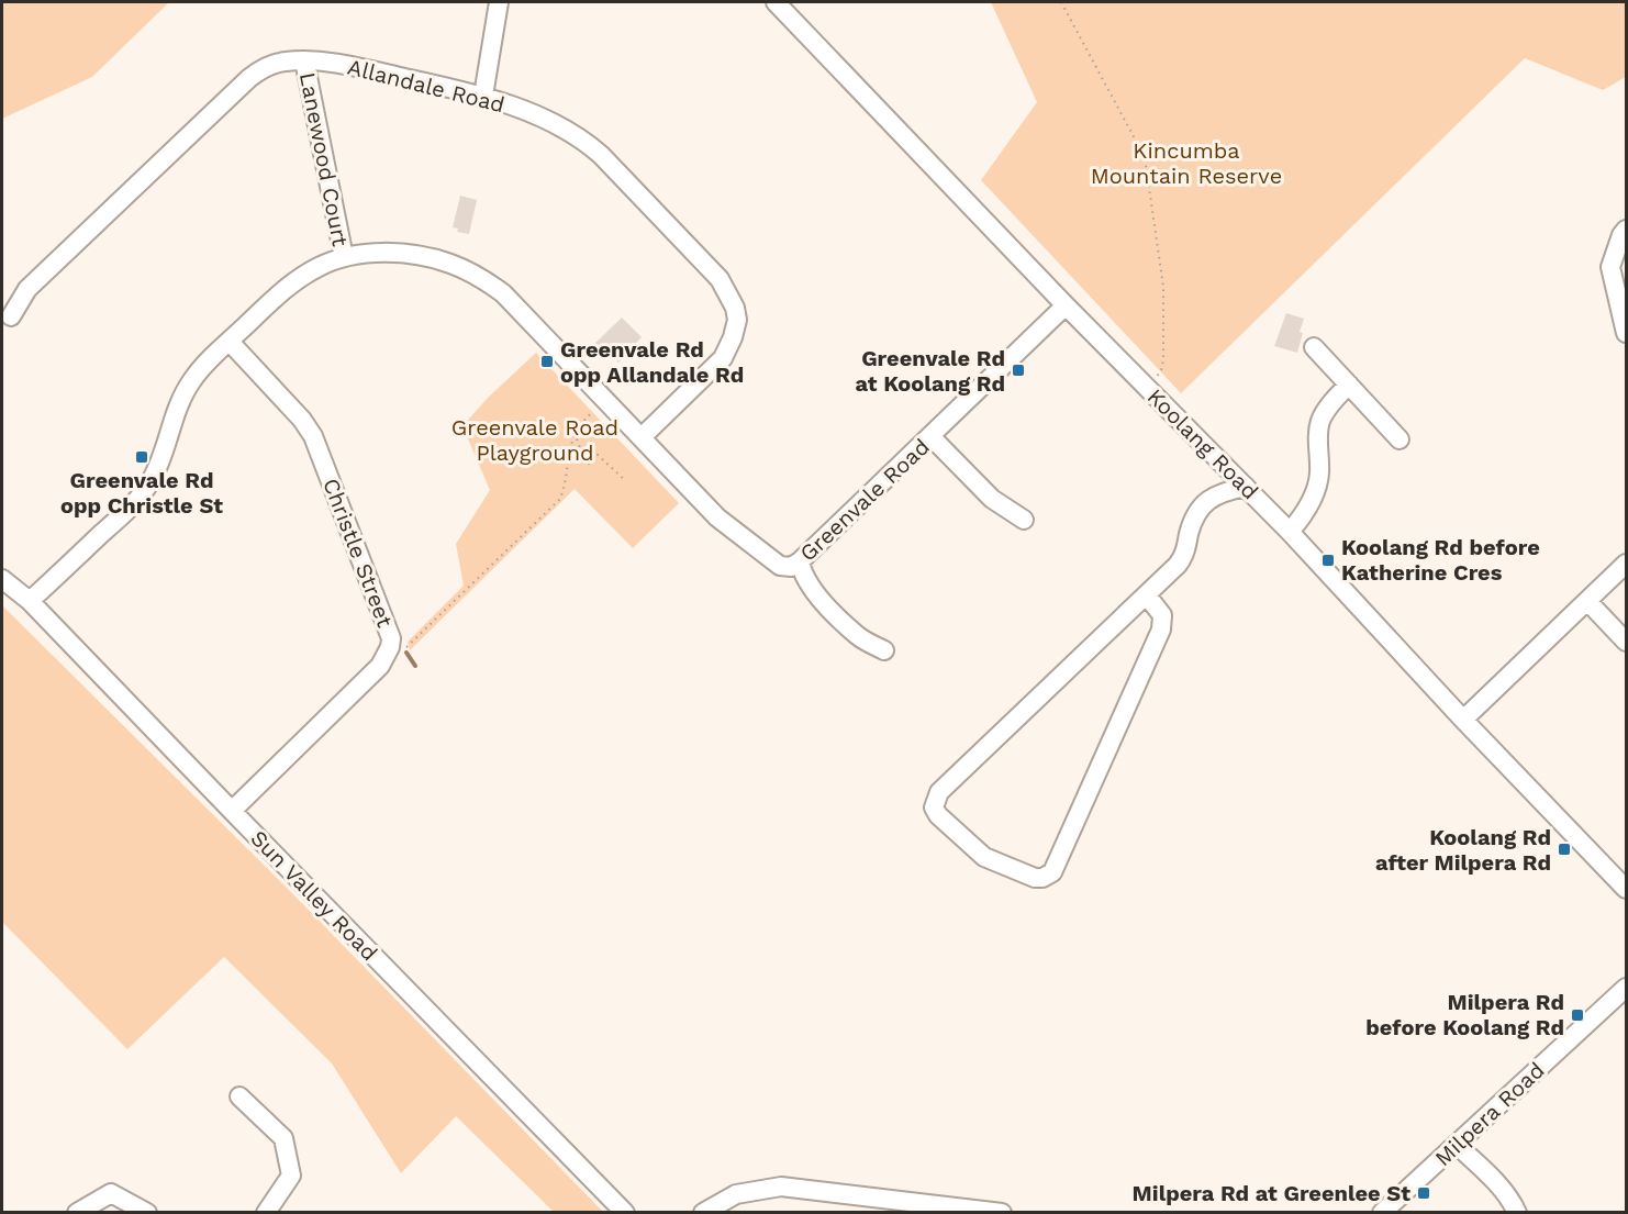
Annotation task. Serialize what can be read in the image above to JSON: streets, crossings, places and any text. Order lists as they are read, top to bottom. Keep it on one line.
{"streets":{"street":["Allandale Road","Lanewood Court","Koolang Road","Greenvale Road","Christle Street","Sun Valley Road","Milpera Road"]},"crossings":[["Allandale Road","Lanewood Court"],["Allandale Road","Greenvale Road"],["Lanewood Court","Greenvale Road"],["Koolang Road","Greenvale Road"],["Greenvale Road","Christle Street"],["Greenvale Road","Sun Valley Road"],["Christle Street","Sun Valley Road"]],"parks":["Kincumba Mountain Reserve","Greenvale Road Playground"],"places":{"transit":["Greenvale Rd opp Allandale Rd","Greenvale Rd at Koolang Rd","Greenvale Rd opp Christle St","Koolang Rd before Katherine Cres","Koolang Rd after Milpera Rd","Milpera Rd before Koolang Rd","Milpera Rd at Greenlee St"]}}
